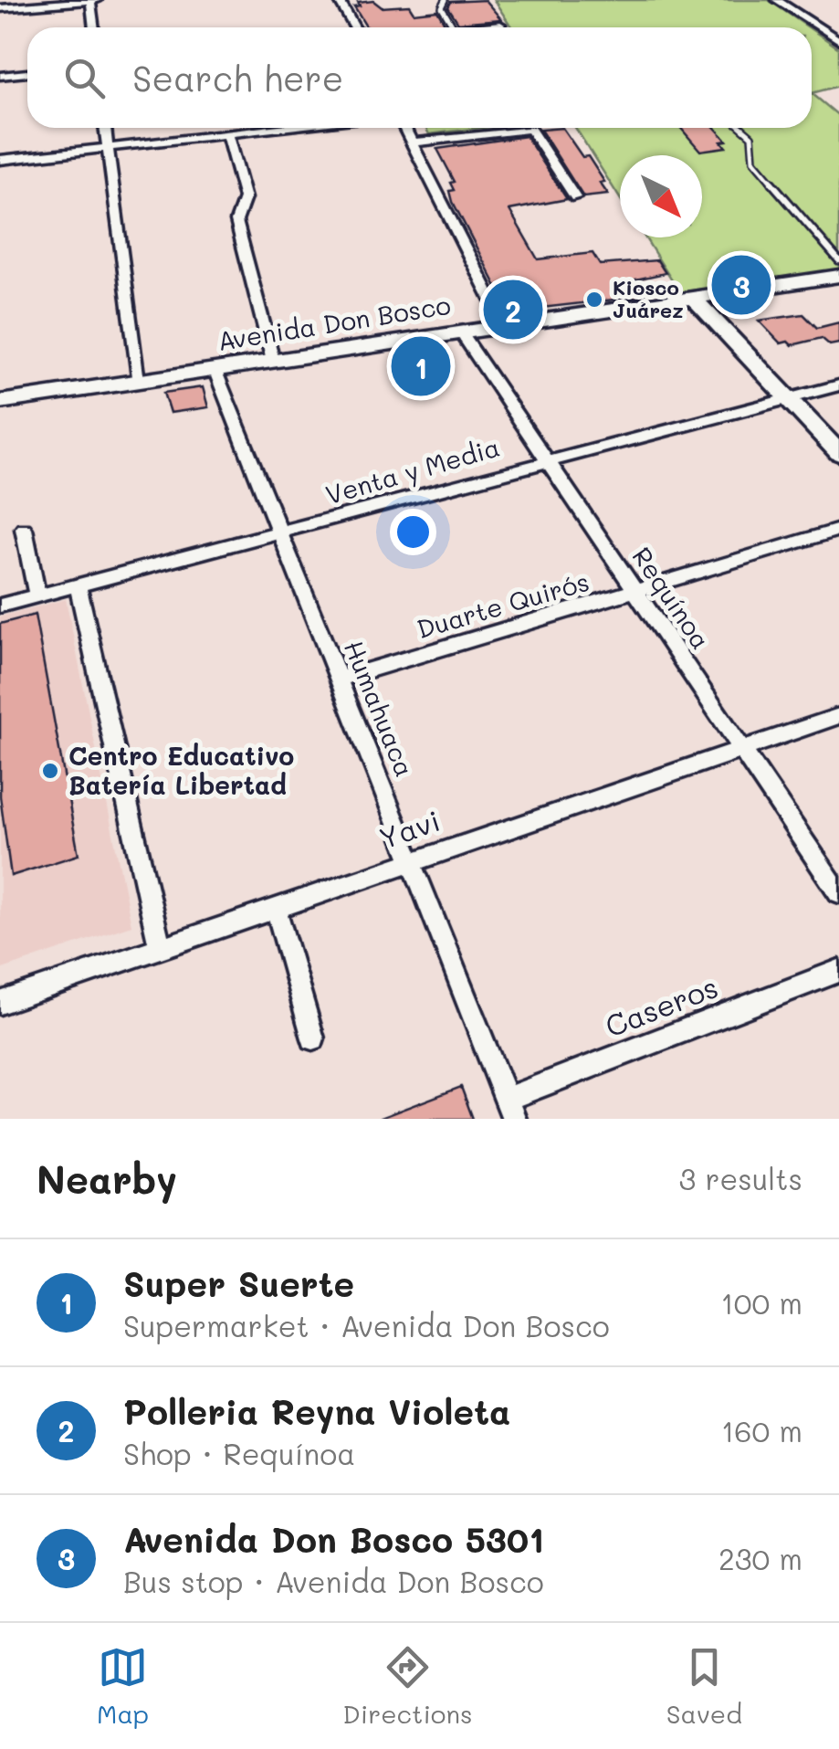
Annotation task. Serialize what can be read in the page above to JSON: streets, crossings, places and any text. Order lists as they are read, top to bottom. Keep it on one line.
{"streets":{"main road":["Avenida Don Bosco"],"street":["Venta y Media","Requínoa","Duarte Quirós","Humahuaca","Yavi","Caseros"]},"crossings":[["Avenida Don Bosco","Requínoa"],["Avenida Don Bosco","Humahuaca"],["Venta y Media","Requínoa"],["Venta y Media","Humahuaca"],["Requínoa","Duarte Quirós"],["Requínoa","Yavi"],["Duarte Quirós","Humahuaca"],["Humahuaca","Yavi"],["Humahuaca","Caseros"]],"places":["Kiosco Juárez","Centro Educativo Batería Libertad"],"north":"bottom right","page":{"search":"Search here","pins":["3","2","1"],"heading":["Nearby","3 results"],"list":[{"mark":"1","name":"Super Suerte","note":"Supermarket · Avenida Don Bosco","value":"100 m"},{"mark":"2","name":"Polleria Reyna Violeta","note":"Shop · Requínoa","value":"160 m"},{"mark":"3","name":"Avenida Don Bosco 5301","note":"Bus stop · Avenida Don Bosco","value":"230 m"}],"nav":["Map","Directions","Saved"]}}
